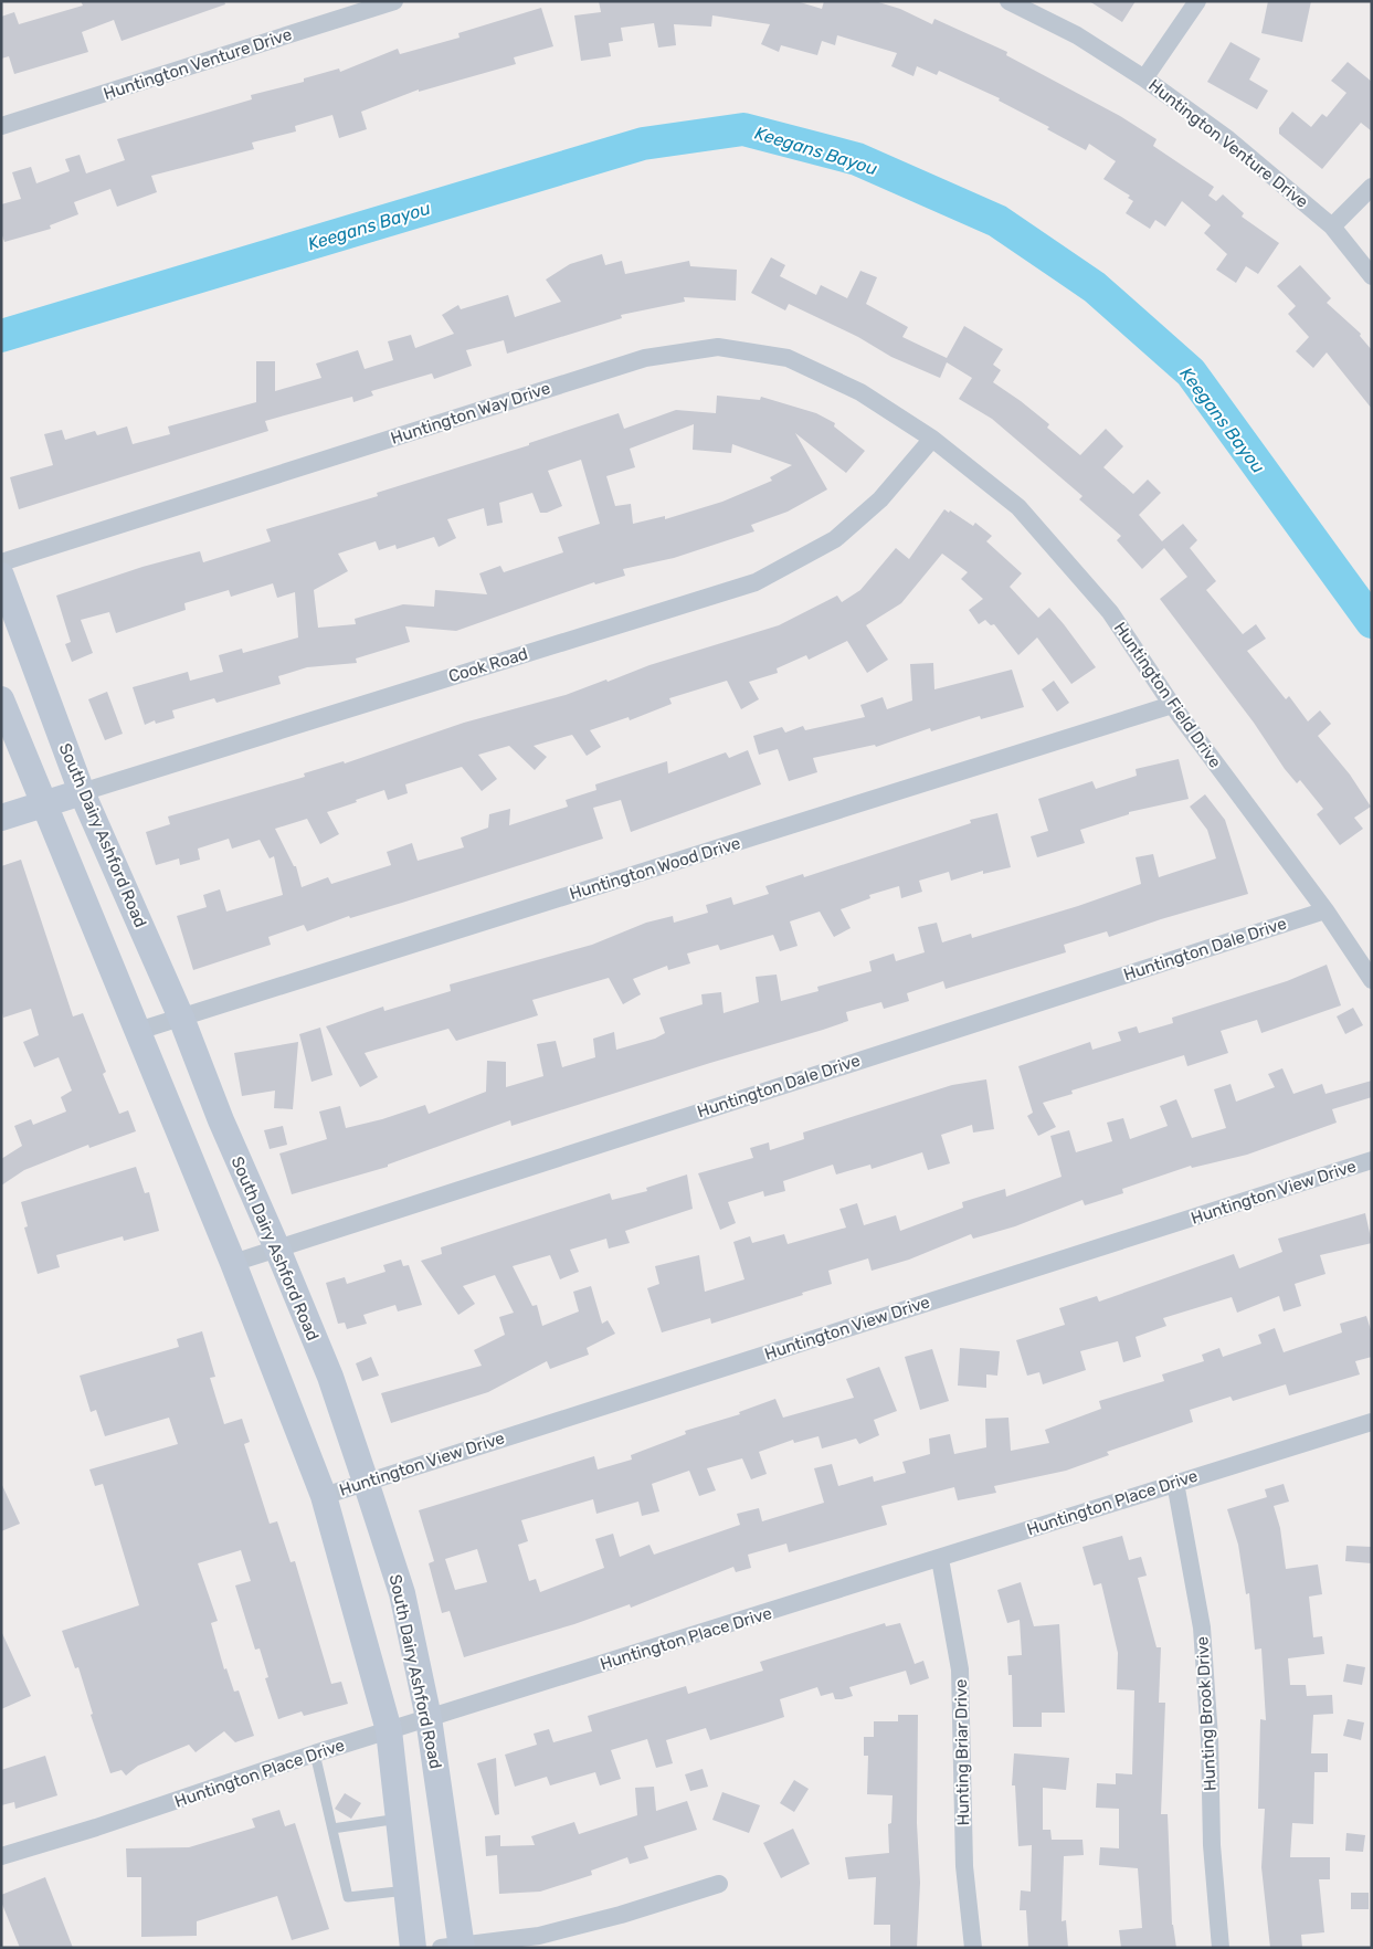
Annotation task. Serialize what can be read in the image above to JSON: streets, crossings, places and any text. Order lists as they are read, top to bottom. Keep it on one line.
{"streets":{"main road":["Cook Road","South Dairy Ashford Road"],"street":["Huntington Venture Drive","Huntington Way Drive","Huntington Field Drive","Huntington Wood Drive","Huntington Dale Drive","Huntington View Drive","Huntington Place Drive","Hunting Brook Drive","Hunting Briar Drive"]},"crossings":[["Huntington Way Drive","Cook Road"],["Huntington Way Drive","Huntington Field Drive"],["Cook Road","Huntington Field Drive"],["Cook Road","South Dairy Ashford Road"],["Huntington Field Drive","Huntington Wood Drive"],["Huntington Field Drive","Huntington Dale Drive"],["South Dairy Ashford Road","Huntington Wood Drive"],["South Dairy Ashford Road","Huntington Dale Drive"],["South Dairy Ashford Road","Huntington View Drive"],["South Dairy Ashford Road","Huntington Place Drive"],["Huntington Place Drive","Hunting Brook Drive"],["Huntington Place Drive","Hunting Briar Drive"]],"water":["Keegans Bayou"]}
